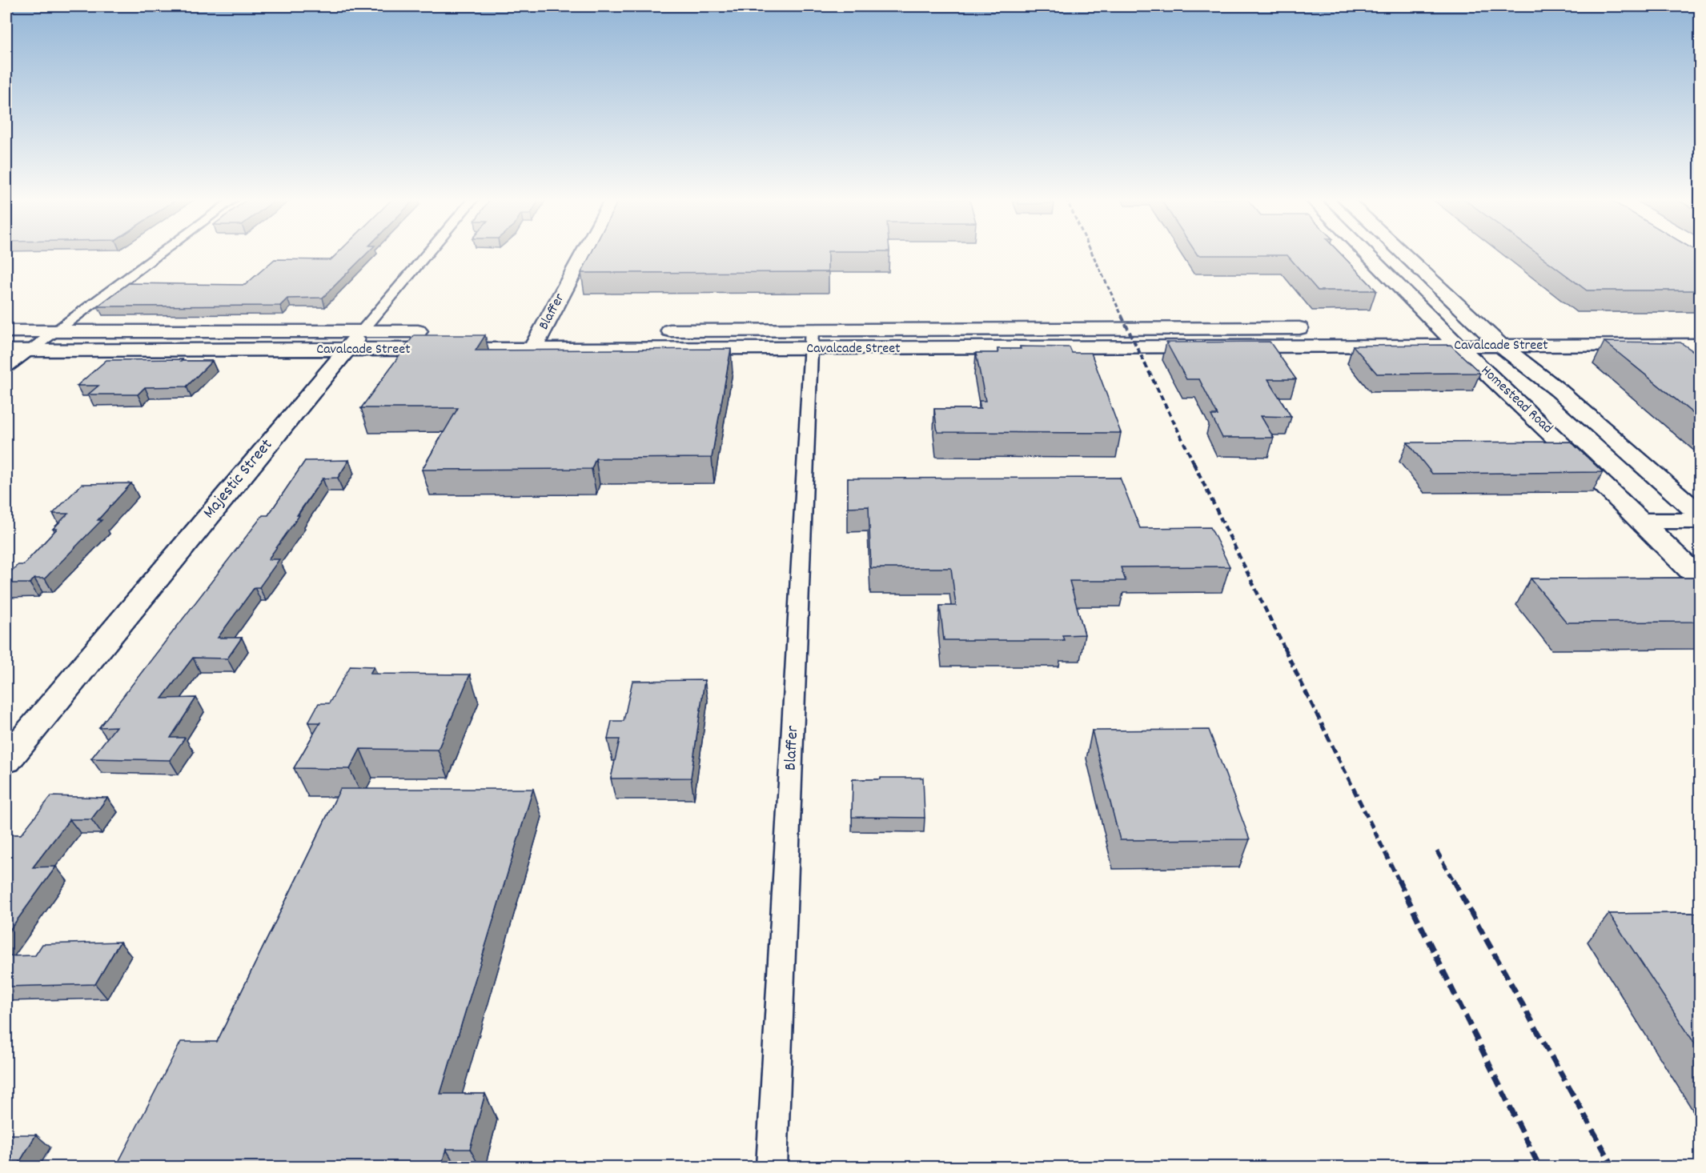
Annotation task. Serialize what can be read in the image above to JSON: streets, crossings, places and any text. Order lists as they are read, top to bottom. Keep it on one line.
{"streets":{"main road":["Blaffer","Cavalcade Street","Homestead Road","Majestic Street"]},"crossings":[["Blaffer","Cavalcade Street"],["Cavalcade Street","Homestead Road"],["Cavalcade Street","Majestic Street"]]}
